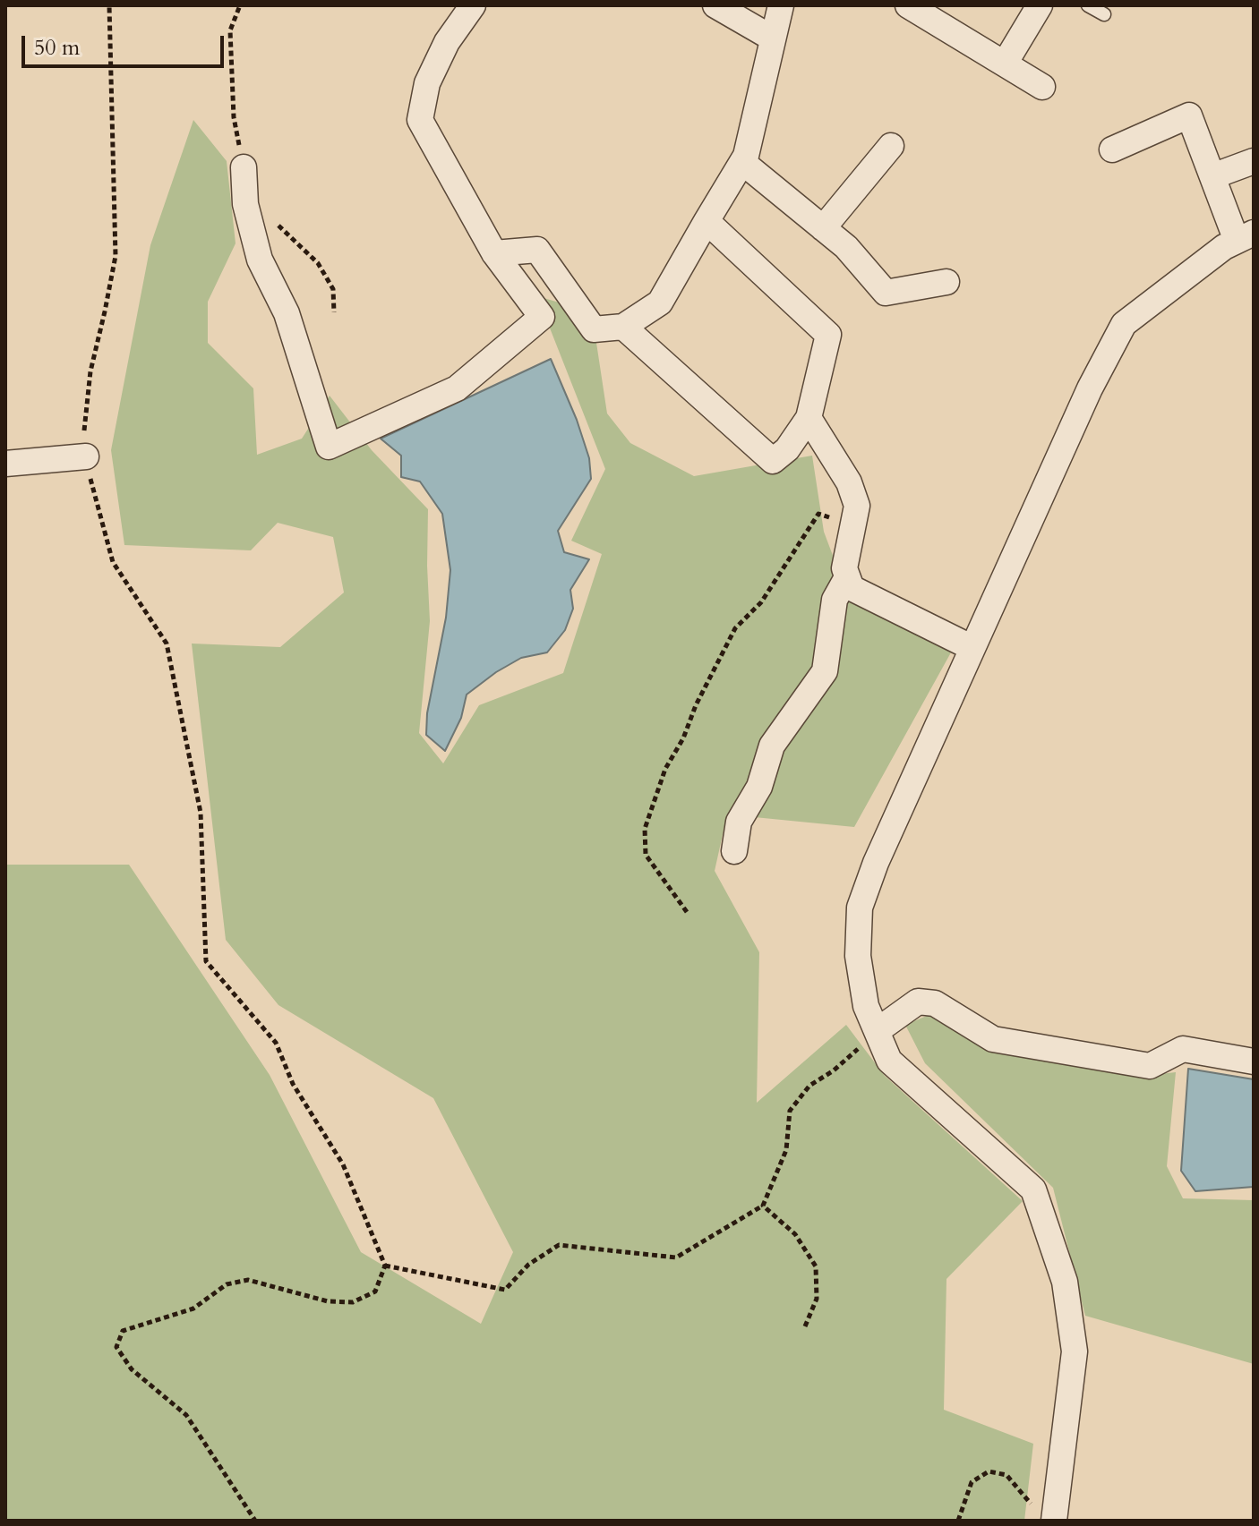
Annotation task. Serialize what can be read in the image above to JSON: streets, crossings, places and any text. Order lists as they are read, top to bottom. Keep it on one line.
{"scale_bar":"50 m"}
